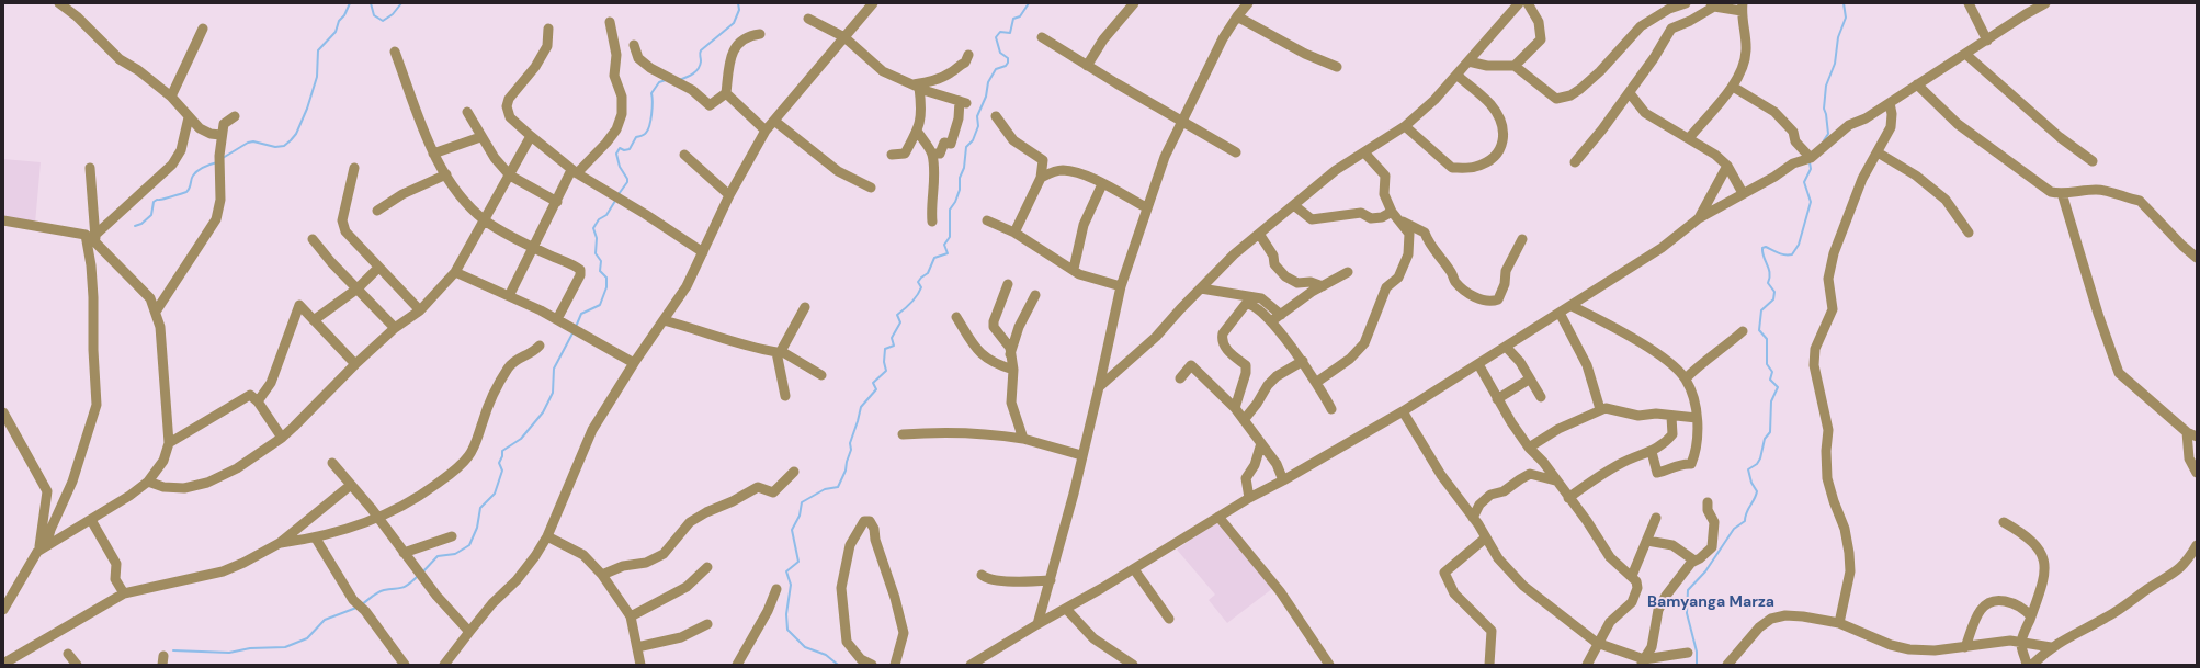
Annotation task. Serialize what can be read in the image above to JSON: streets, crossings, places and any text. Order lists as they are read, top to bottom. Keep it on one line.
{"districts":["Bamyanga Marza"]}
